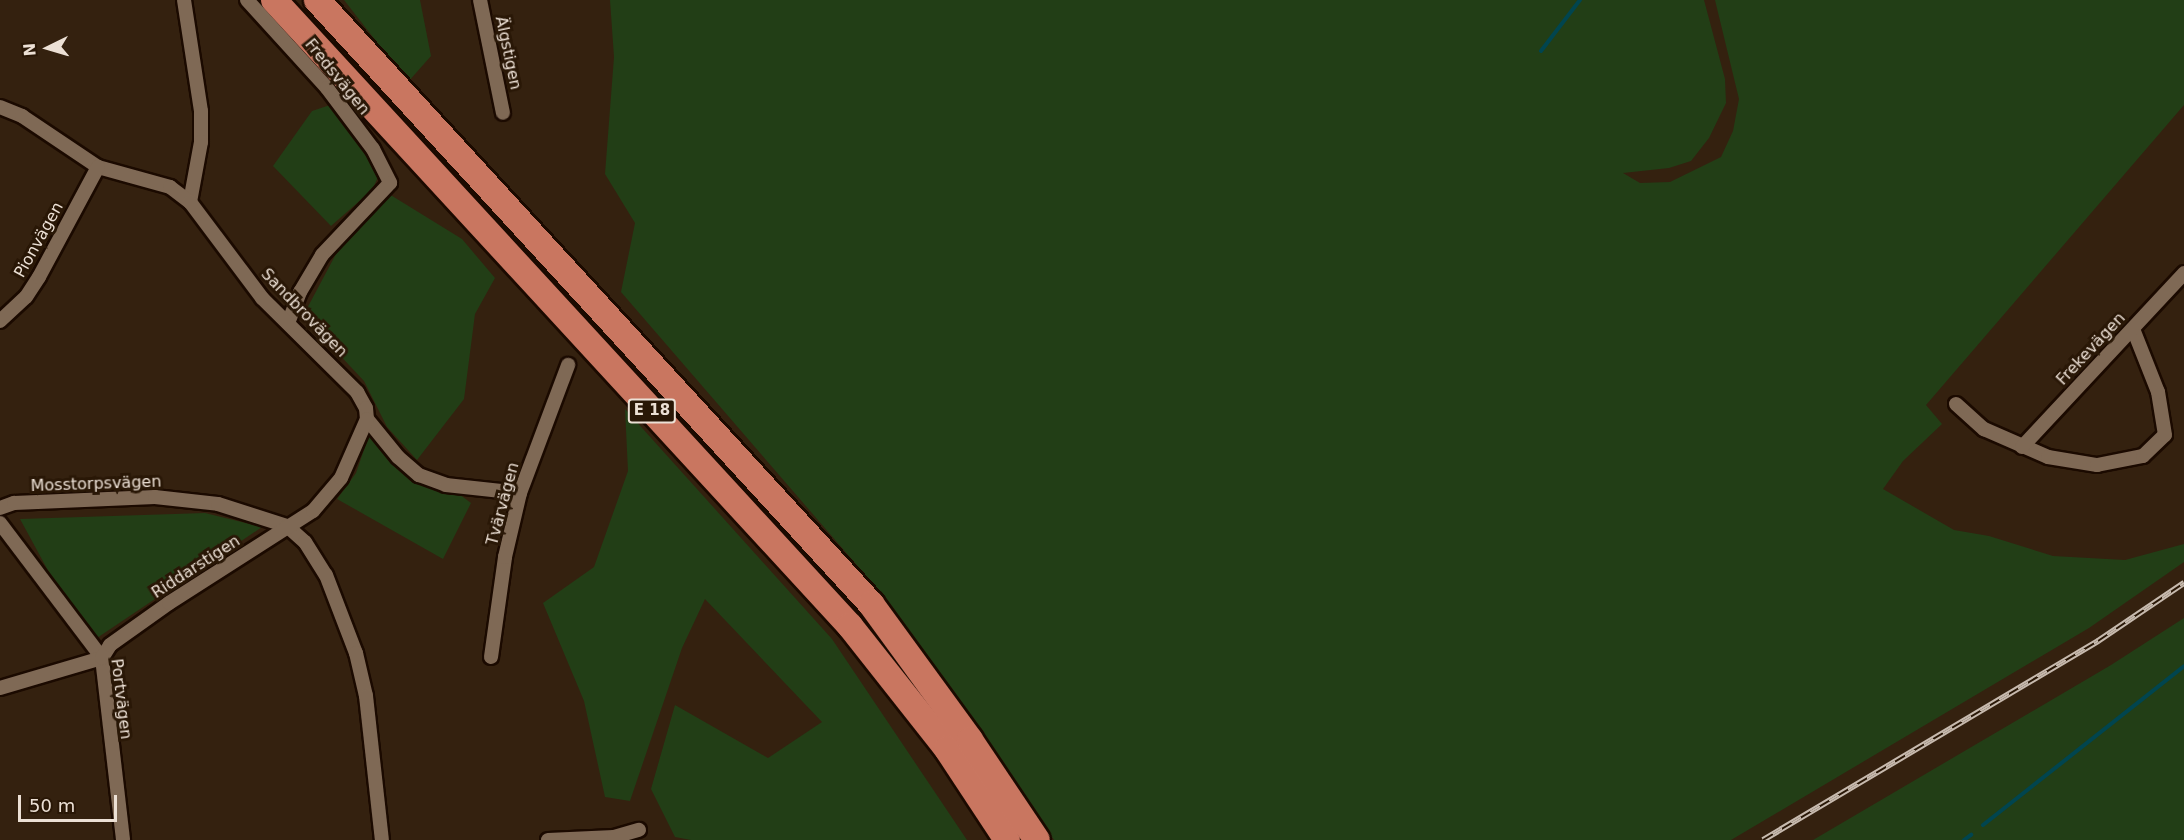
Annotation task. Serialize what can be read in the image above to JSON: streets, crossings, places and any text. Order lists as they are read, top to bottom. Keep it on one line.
{"streets":{"highway":["E 18"],"street":["Älgstigen","Fredsvägen","Pionvägen","Sandbrovägen","Frekevägen","Mosstorpsvägen","Tvärvägen","Riddarstigen","Portvägen"]},"crossings":[["Fredsvägen","Sandbrovägen"],["Pionvägen","Sandbrovägen"],["Sandbrovägen","Tvärvägen"],["Sandbrovägen","Riddarstigen"],["Mosstorpsvägen","Riddarstigen"],["Riddarstigen","Portvägen"]],"scale_bar":"50 m","north":"left"}
